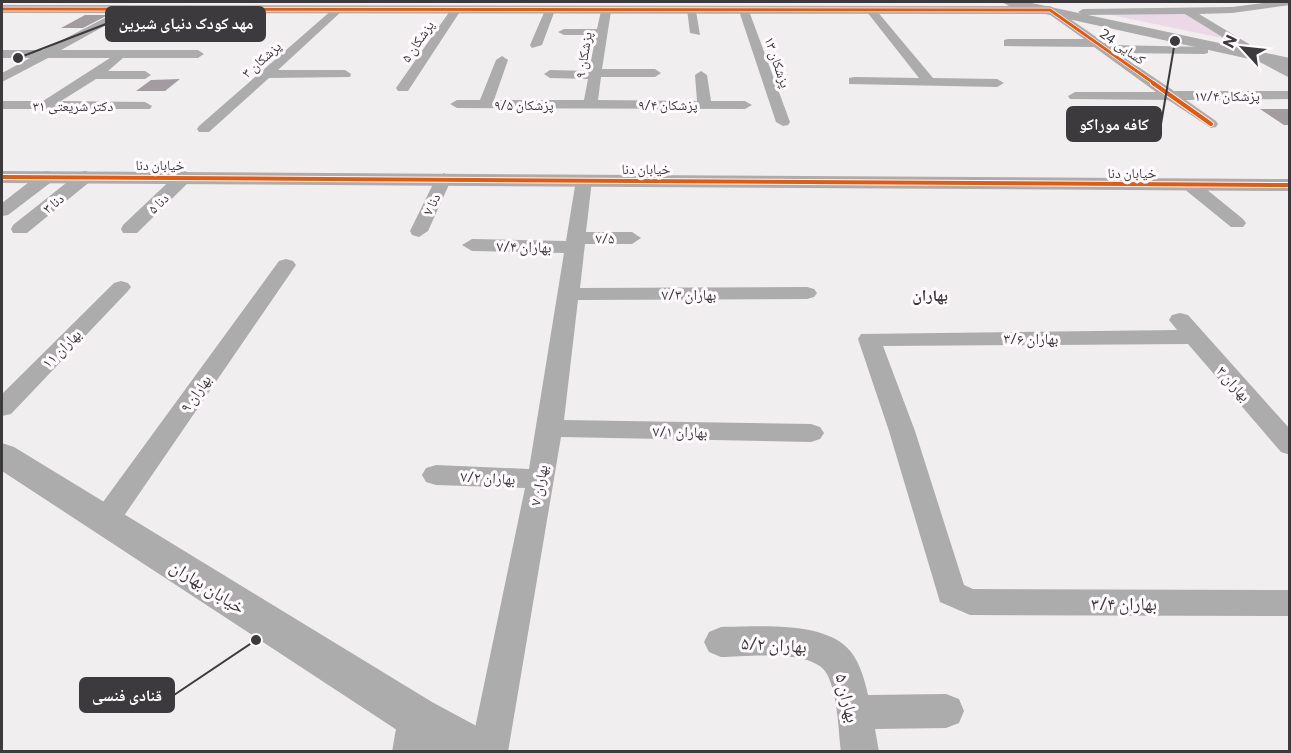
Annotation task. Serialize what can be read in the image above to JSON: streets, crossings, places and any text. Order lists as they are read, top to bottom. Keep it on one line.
{"streets":{"street":["۵ پزشکان","کسایی 24","۹ پزشکان","۳ پزشکان","۱۳ پزشکان","۱۷/۴ پزشکان","۹/۵ پزشکان","۹/۴ پزشکان","۳۱ دکتر شریعتی","خیابان دنا","۳ دنا","۵ دنا","۷ دنا","۷/۵","۷/۴ بهاران","۷/۳ بهاران","۳/۶ بهاران","۱۱ بهاران","۳ بهاران","۹ بهاران","۷/۱ بهاران","۷/۲ بهاران","۷ بهاران","خیابان بهاران","۳/۴ بهاران","۵/۲ بهاران","۵ بهاران"]},"crossings":[["کسایی 24","۱۷/۴ پزشکان"],["۹ پزشکان","۹/۵ پزشکان"],["۹ پزشکان","۹/۴ پزشکان"],["۹/۵ پزشکان","۹/۴ پزشکان"],["خیابان دنا","۳ دنا"],["خیابان دنا","۵ دنا"],["خیابان دنا","۷ دنا"],["خیابان دنا","۷ بهاران"],["۷/۵","۷/۴ بهاران"],["۷/۵","۷ بهاران"],["۷/۴ بهاران","۷ بهاران"],["۷/۳ بهاران","۷ بهاران"],["۳/۶ بهاران","۳ بهاران"],["۳/۶ بهاران","۳/۴ بهاران"],["۹ بهاران","خیابان بهاران"],["۷/۱ بهاران","۷ بهاران"],["۷/۲ بهاران","۷ بهاران"],["۵/۲ بهاران","۵ بهاران"]],"districts":["بهاران"],"places":["کافه موراکو","مهد کودک دنیای شیرین","قنادی فنسی"],"north":"top left"}
